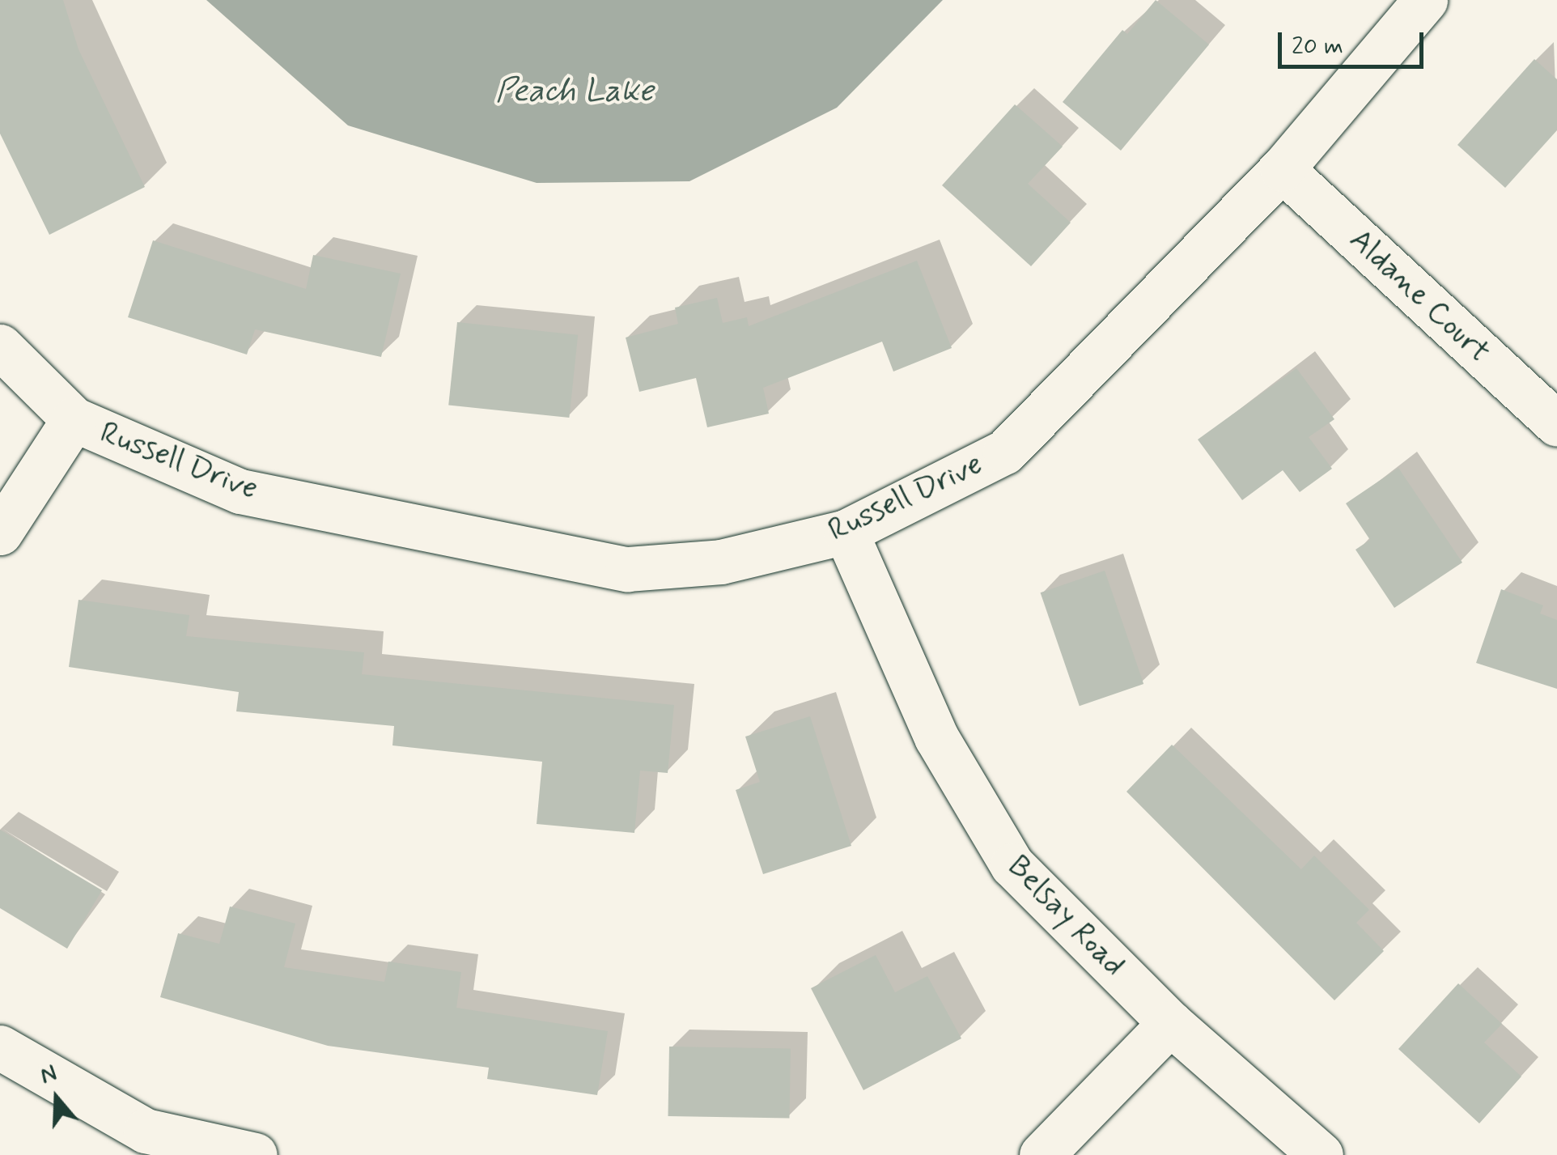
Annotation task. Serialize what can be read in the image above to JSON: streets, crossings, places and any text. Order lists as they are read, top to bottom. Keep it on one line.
{"streets":{"street":["Aldane Court","Russell Drive","Belsay Road"]},"crossings":[["Aldane Court","Russell Drive"],["Russell Drive","Belsay Road"]],"water":["Peach Lake"],"scale_bar":"20 m","north":"top"}
